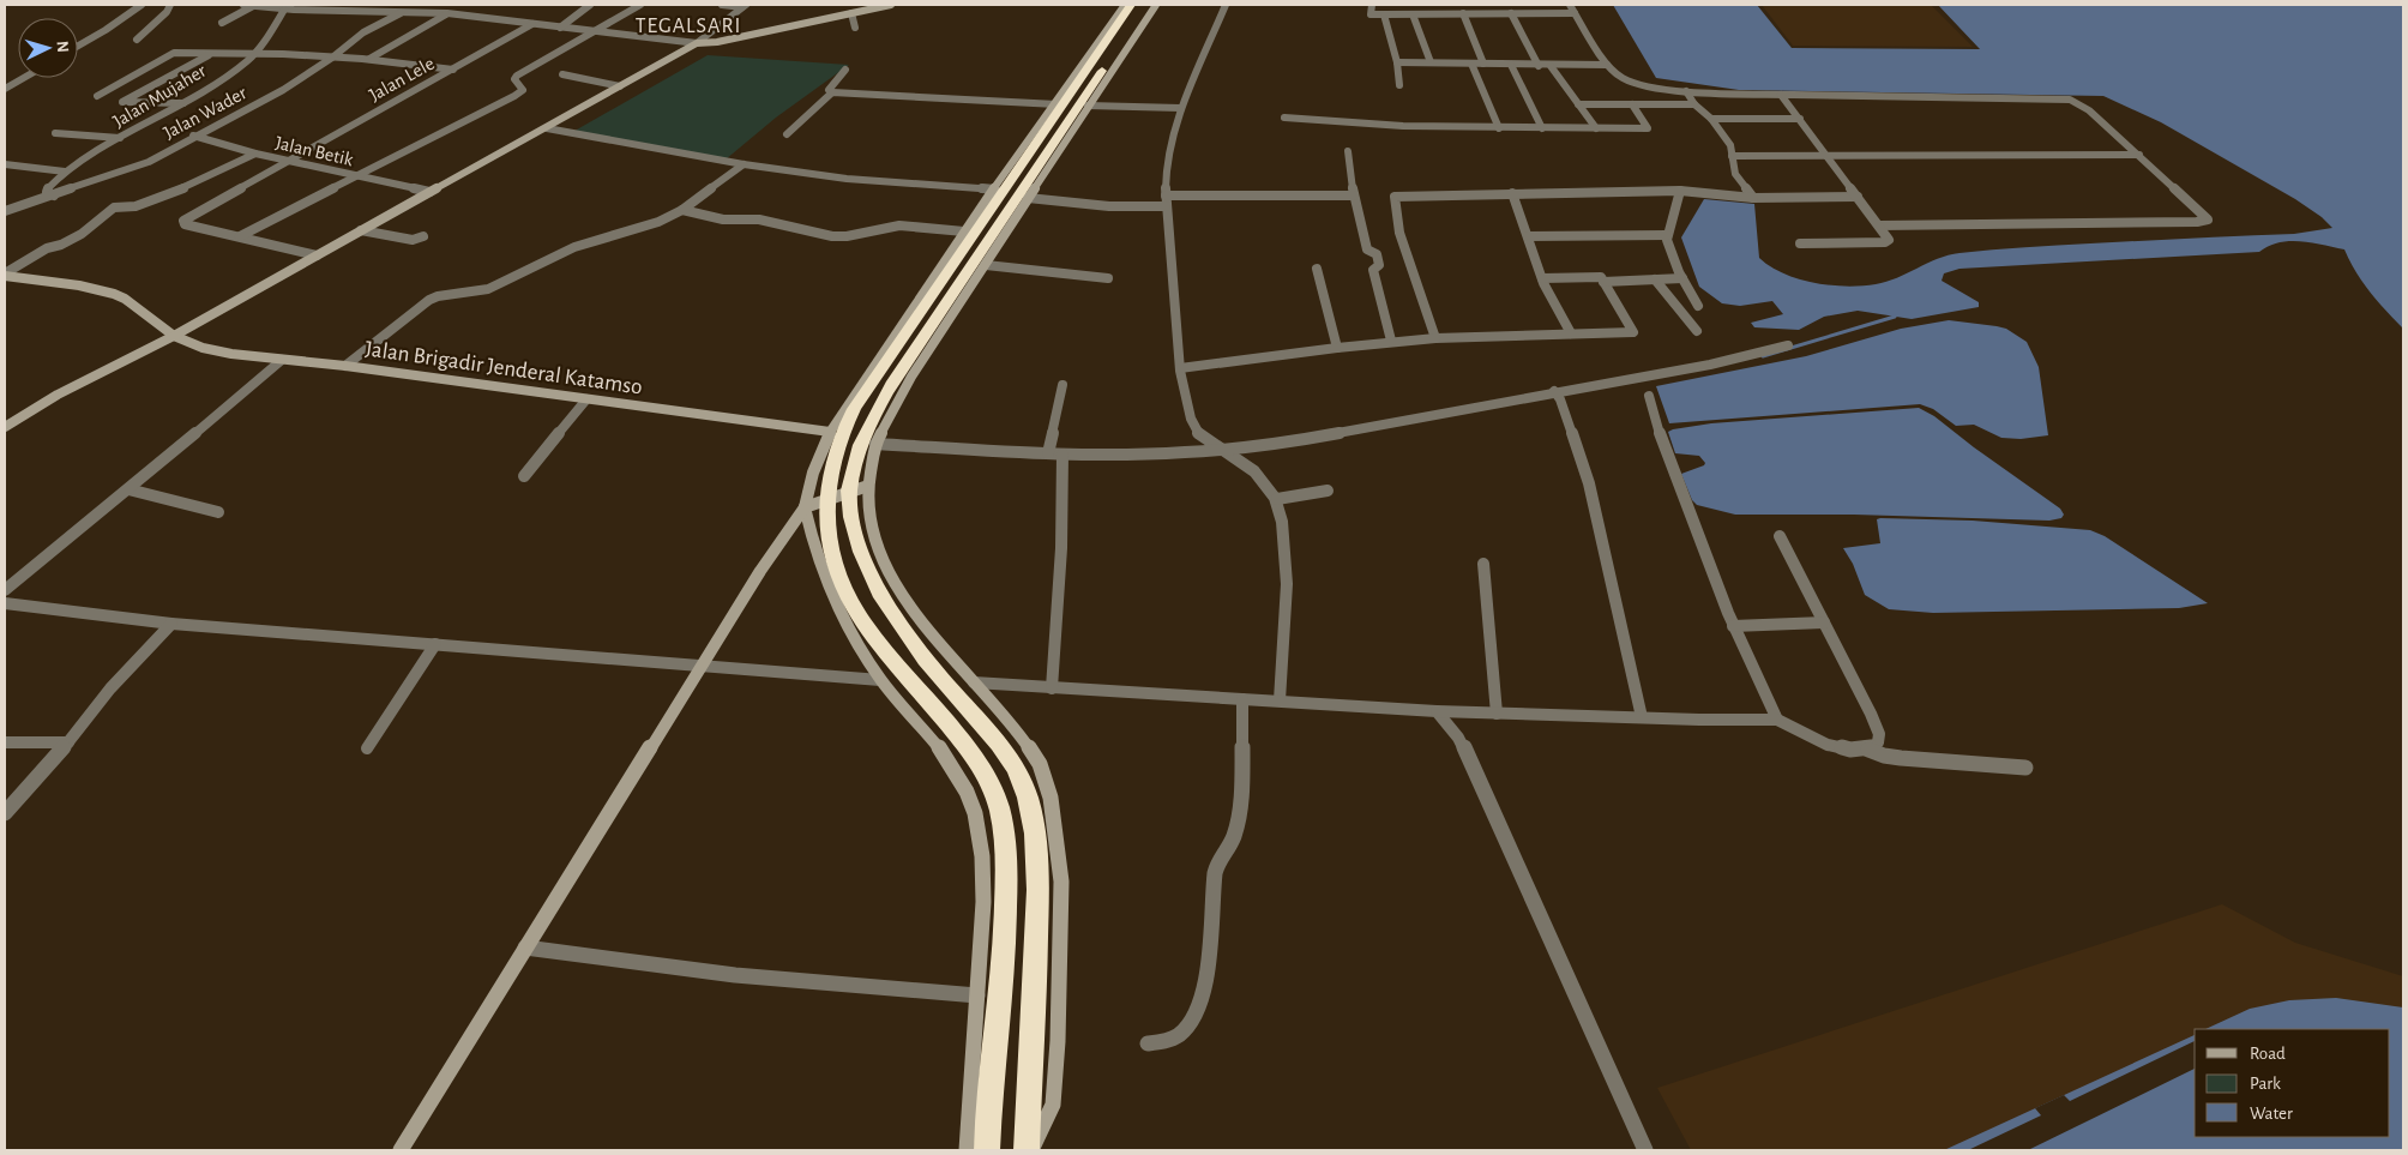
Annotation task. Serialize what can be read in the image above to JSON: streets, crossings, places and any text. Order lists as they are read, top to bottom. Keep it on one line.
{"streets":{"street":["Jalan Lele","Jalan Mujaher","Jalan Wader","Jalan Betik","Jalan Brigadir Jenderal Katamso"]},"crossings":[["Jalan Lele","Jalan Betik"],["Jalan Mujaher","Jalan Wader"],["Jalan Wader","Jalan Betik"]],"districts":["TEGALSARI"],"legend":["Road","Park","Water"],"north":"right"}
